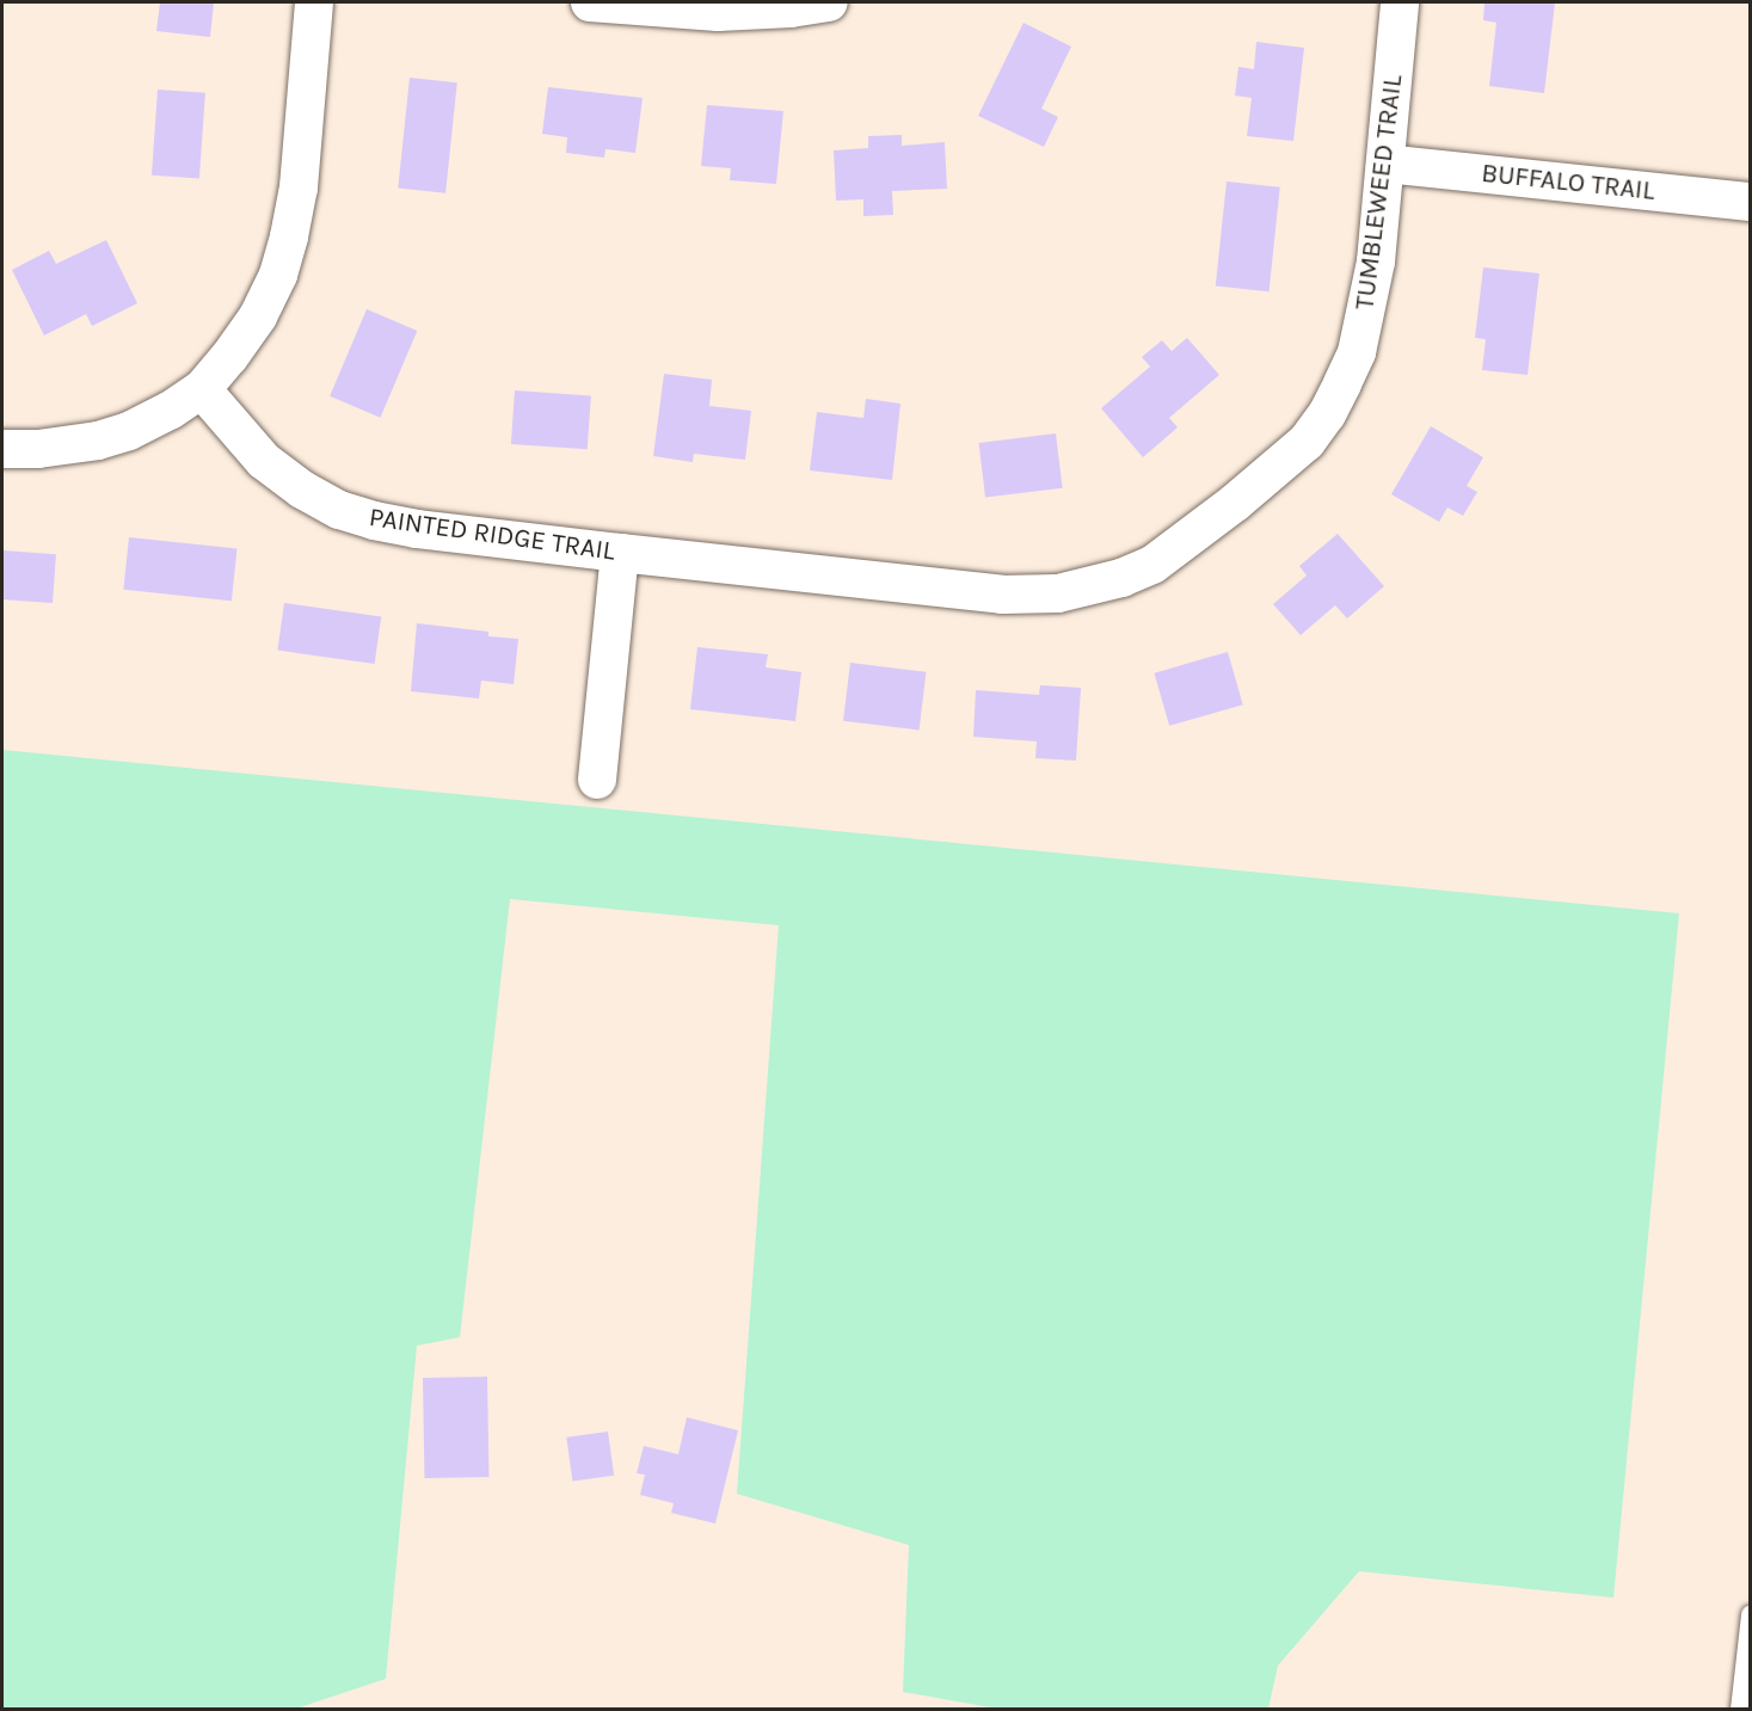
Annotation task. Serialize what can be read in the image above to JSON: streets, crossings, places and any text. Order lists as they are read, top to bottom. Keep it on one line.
{"streets":{"street":["BUFFALO TRAIL","TUMBLEWEED TRAIL","PAINTED RIDGE TRAIL"]},"crossings":[["BUFFALO TRAIL","TUMBLEWEED TRAIL"],["TUMBLEWEED TRAIL","PAINTED RIDGE TRAIL"]]}
